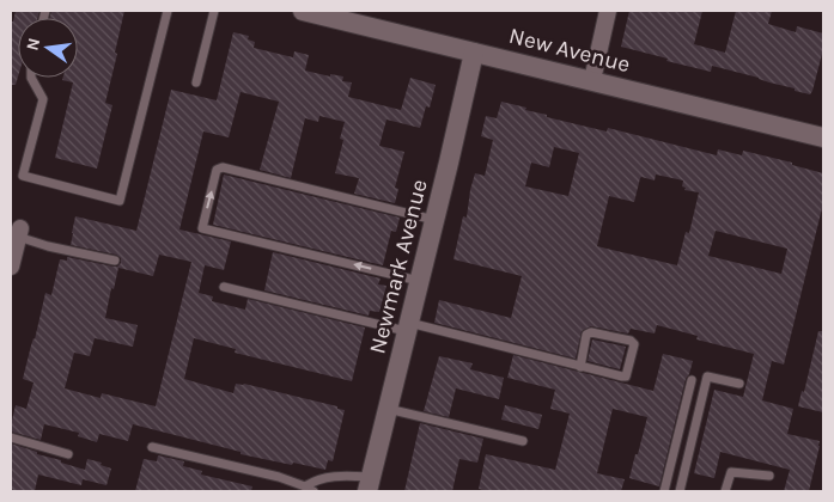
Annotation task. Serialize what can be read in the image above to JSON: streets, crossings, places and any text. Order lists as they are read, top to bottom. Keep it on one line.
{"streets":{"street":["New Avenue","Newmark Avenue"]},"crossings":[["New Avenue","Newmark Avenue"]],"north":"left"}
